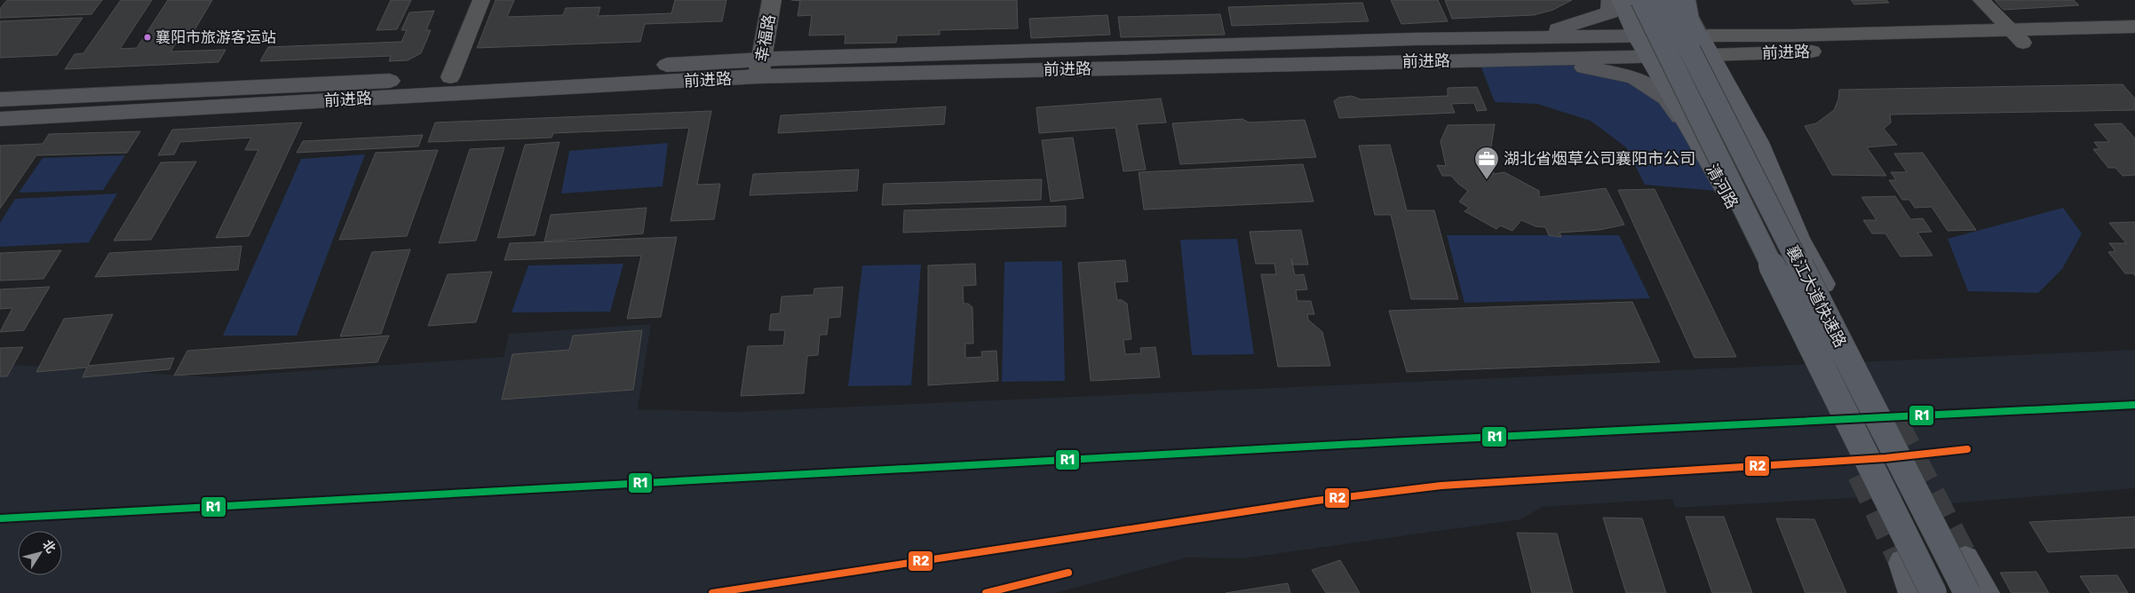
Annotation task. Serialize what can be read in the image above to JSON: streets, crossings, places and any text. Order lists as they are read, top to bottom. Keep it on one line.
{"streets":{"highway":["襄江大道快速路"],"main road":["前进路","清河路"],"street":["幸福路"]},"crossings":[["幸福路","前进路"],["前进路","清河路"]],"places":{"other":["襄阳市旅游客运站"],"office":["湖北省烟草公司襄阳市公司"]},"lines":["transit line R1","transit line R2"],"north":"top right"}
